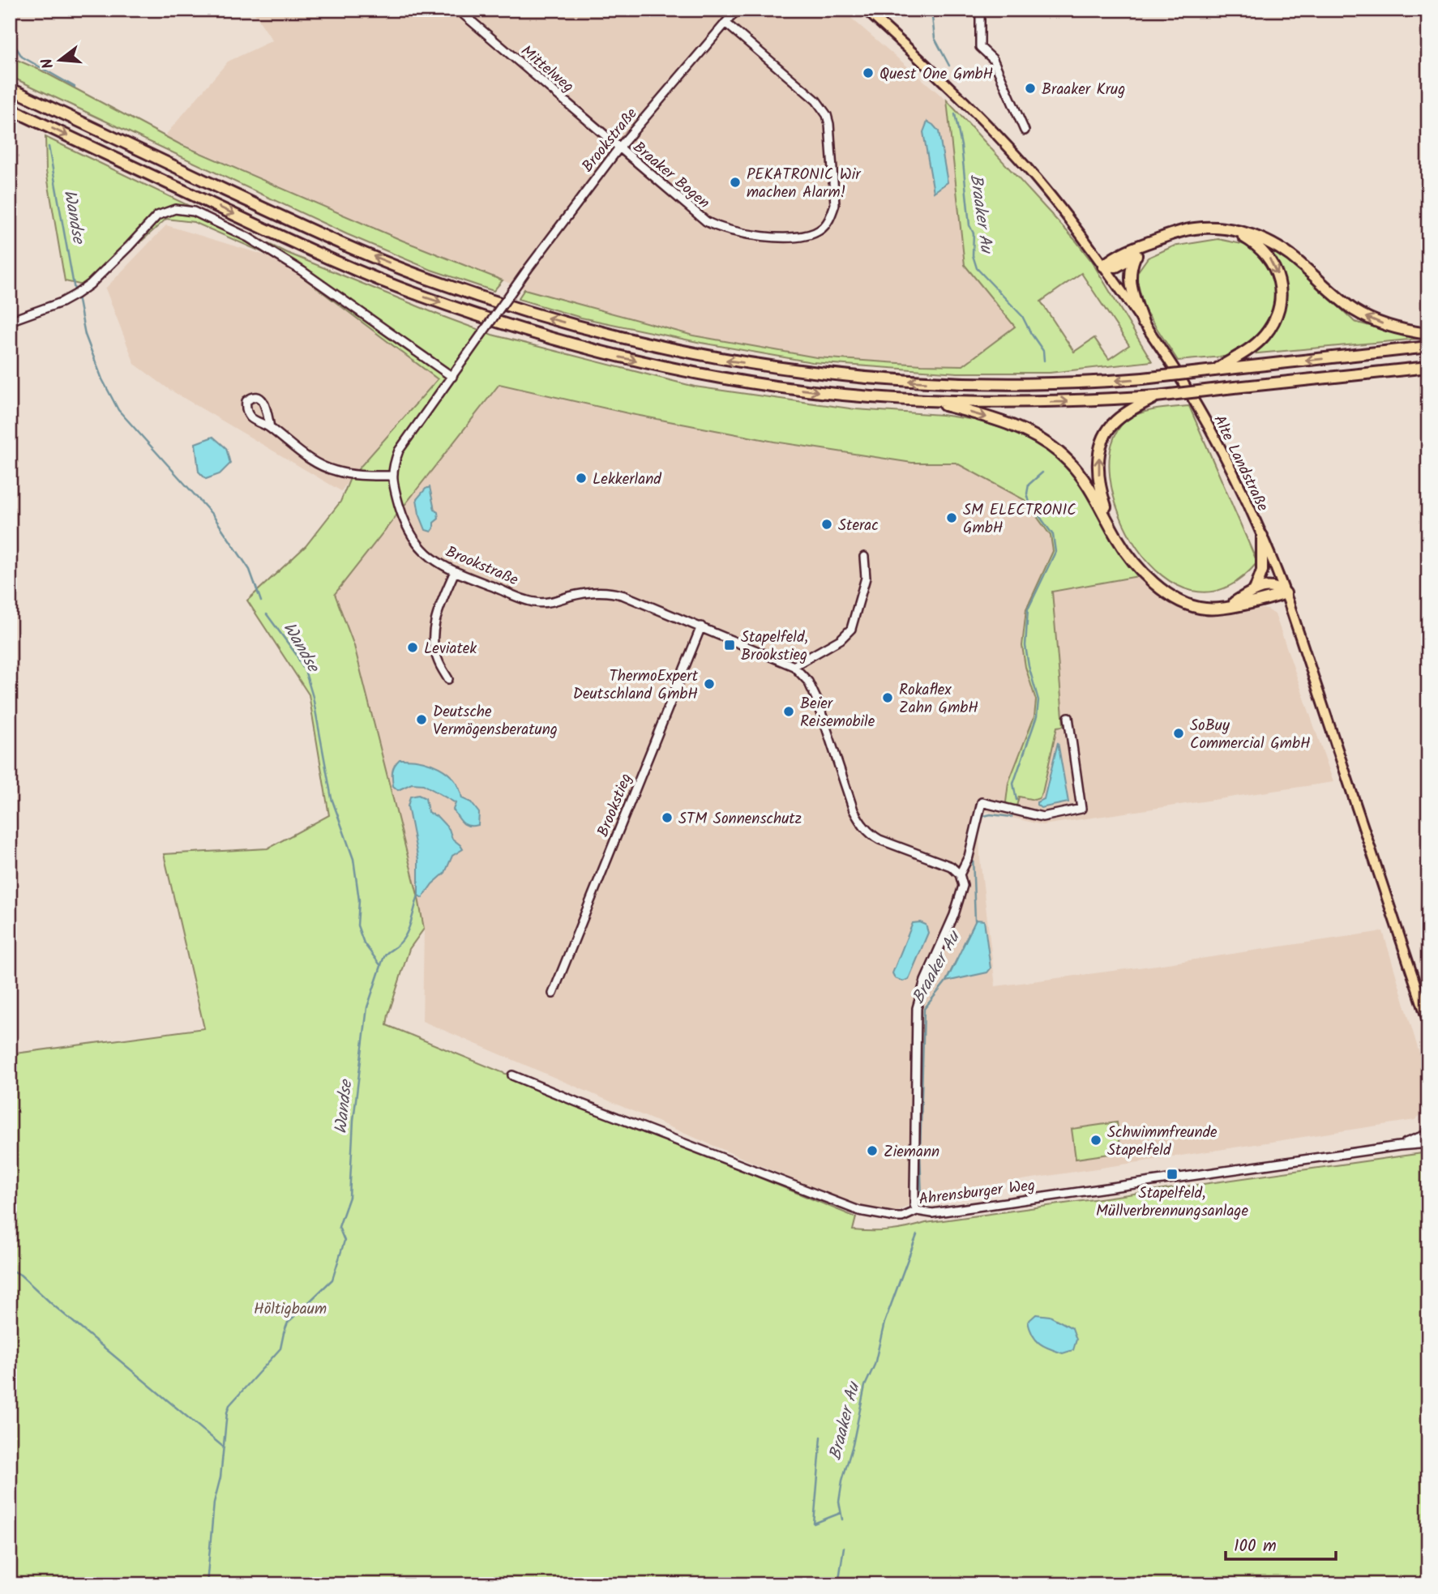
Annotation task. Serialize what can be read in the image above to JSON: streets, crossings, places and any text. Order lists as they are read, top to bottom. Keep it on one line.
{"streets":{"main road":["Alte Landstraße"],"street":["Mittelweg","Brookstraße","Braaker Bogen","Brookstieg","Ahrensburger Weg"]},"crossings":[["Mittelweg","Brookstraße"],["Mittelweg","Braaker Bogen"],["Brookstraße","Braaker Bogen"],["Brookstraße","Brookstieg"]],"water":["Braaker Au","Wandse"],"parks":["Höltigbaum"],"places":{"other":["Quest One GmbH","Braaker Krug","PEKATRONIC Wir machen Alarm!","Lekkerland","SM ELECTRONIC GmbH","Sterac","Leviatek","ThermoExpert Deutschland GmbH","Rokaflex Zahn GmbH","Beier Reisemobile","Deutsche Vermögensberatung","SoBuy Commercial GmbH","STM Sonnenschutz","Schwimmfreunde Stapelfeld","Ziemann"],"transit":["Stapelfeld, Brookstieg","Stapelfeld, Müllverbrennungsanlage"]},"scale_bar":"100 m","north":"left"}
